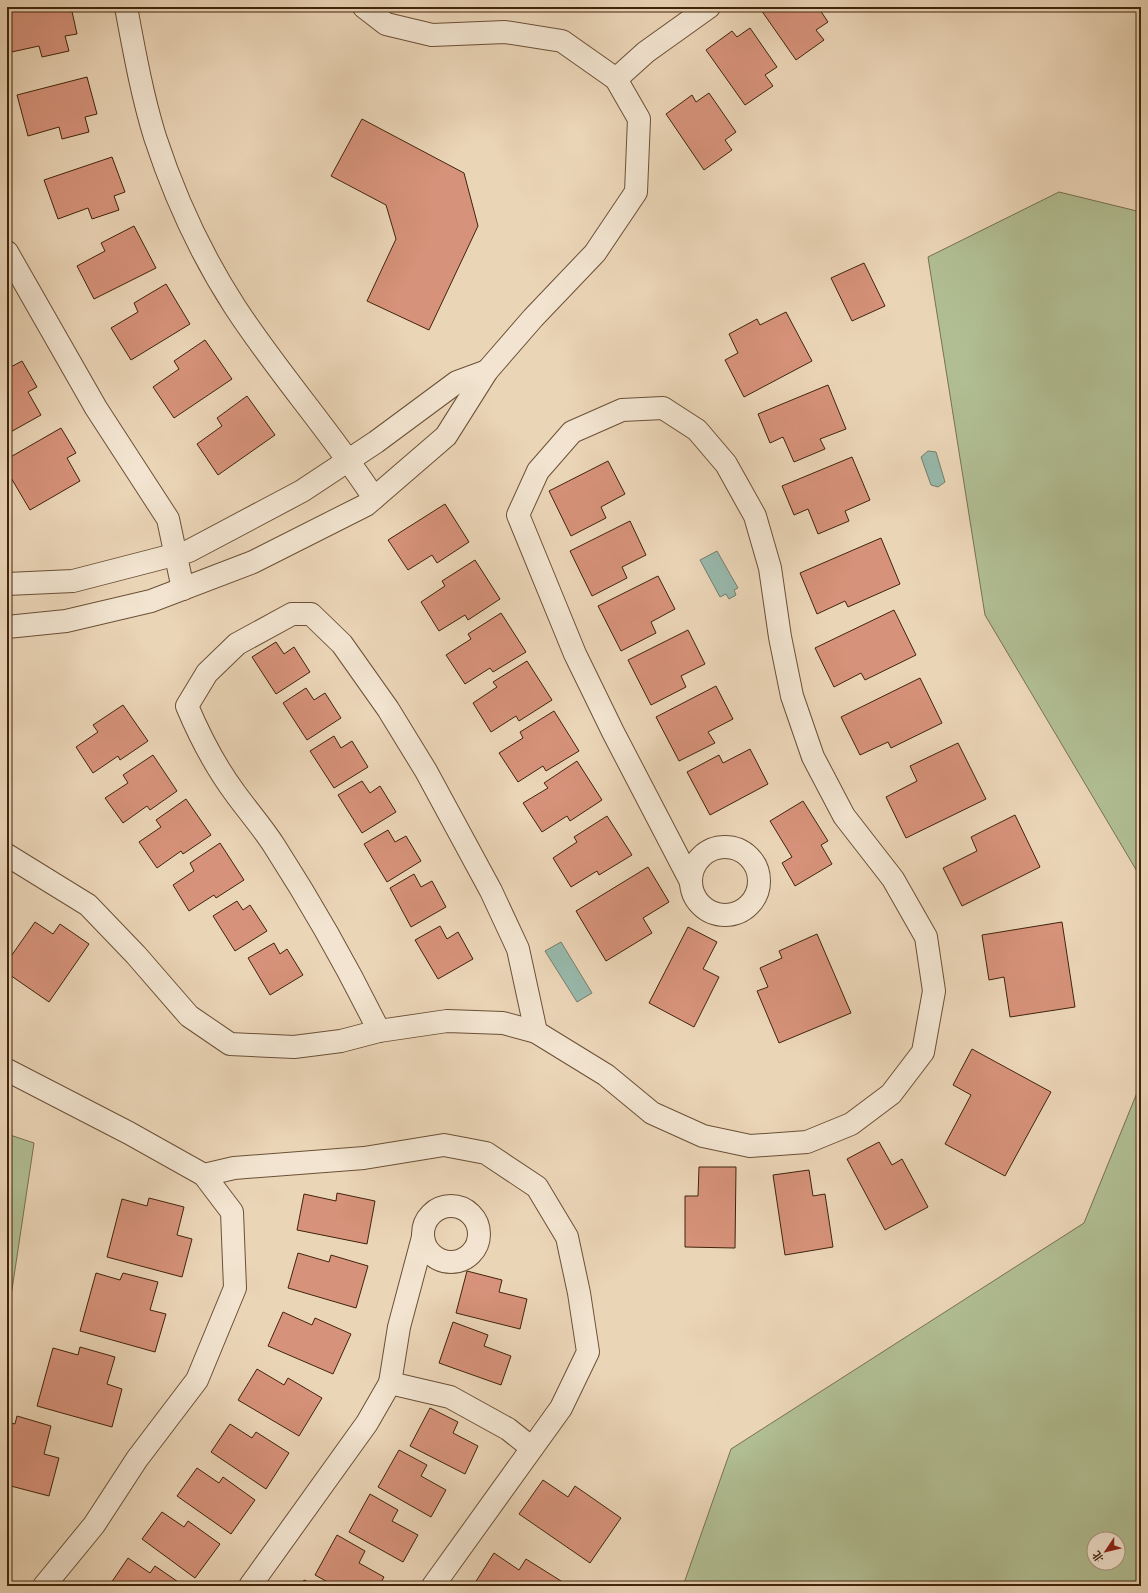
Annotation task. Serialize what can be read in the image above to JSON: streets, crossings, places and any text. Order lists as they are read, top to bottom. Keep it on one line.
{"north":"bottom left"}
